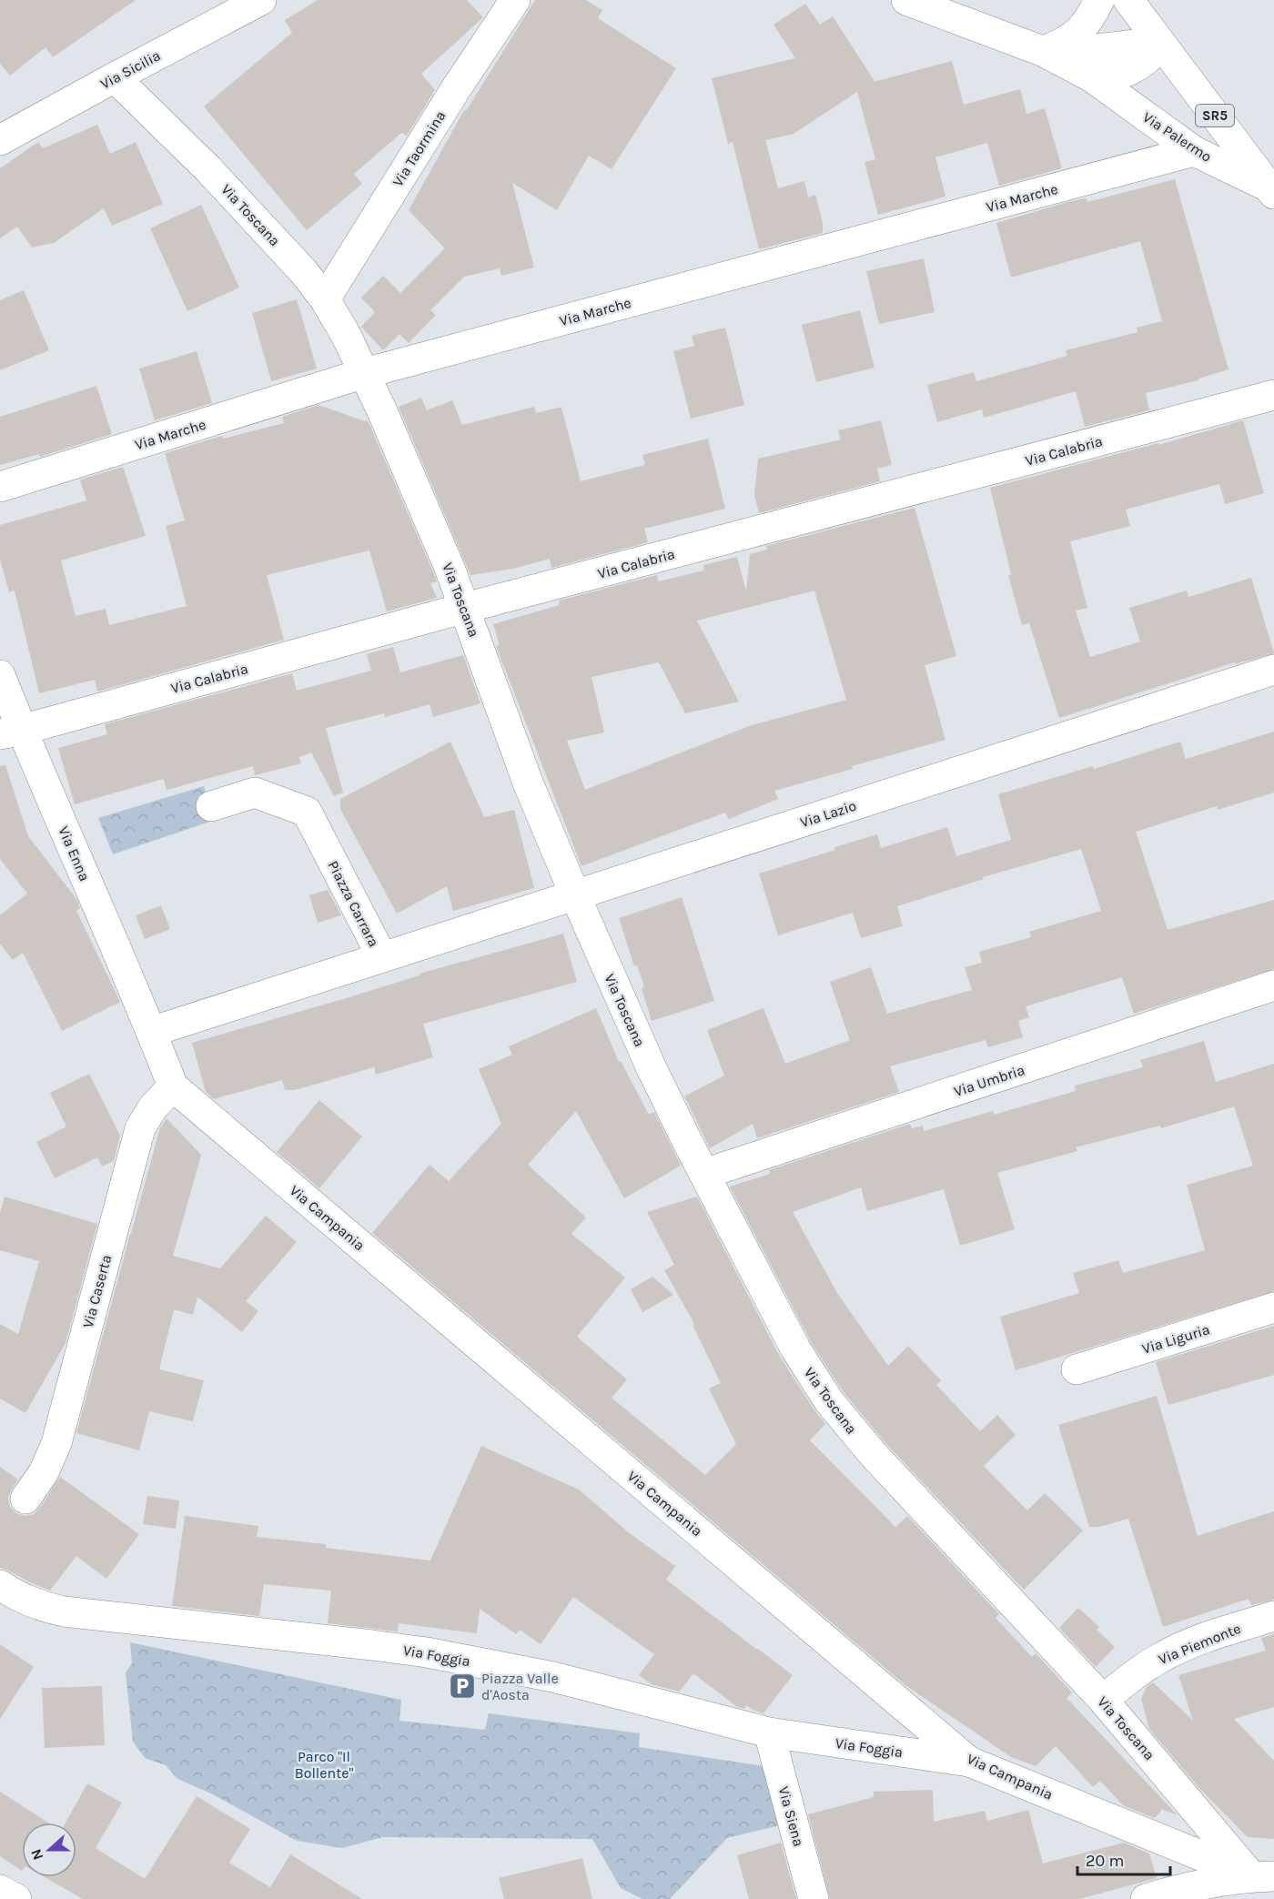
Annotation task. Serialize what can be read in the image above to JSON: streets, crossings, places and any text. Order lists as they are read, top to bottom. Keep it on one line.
{"streets":{"street":["Via Sicilia","SR5","Via Palermo","Via Taormina","Via Marche","Via Toscana","Via Calabria","Via Lazio","Via Enna","Piazza Carrara","Via Umbria","Via Campania","Via Caserta","Via Liguria","Via Piemonte","Via Foggia","Via Siena"]},"crossings":[["Via Sicilia","Via Toscana"],["SR5","Via Palermo"],["Via Palermo","Via Marche"],["Via Taormina","Via Toscana"],["Via Marche","Via Toscana"],["Via Toscana","Via Calabria"],["Via Toscana","Via Lazio"],["Via Toscana","Via Umbria"],["Via Toscana","Via Campania"],["Via Toscana","Via Piemonte"],["Via Calabria","Via Enna"],["Via Lazio","Piazza Carrara"],["Via Enna","Piazza Carrara"],["Via Enna","Via Campania"],["Piazza Carrara","Via Campania"],["Via Campania","Via Caserta"],["Via Campania","Via Foggia"],["Via Foggia","Via Siena"]],"parks":["Parco \"Il Bollente\""],"places":{"parking":["Piazza Valle d'Aosta"]},"scale_bar":"20 m","north":"left"}
